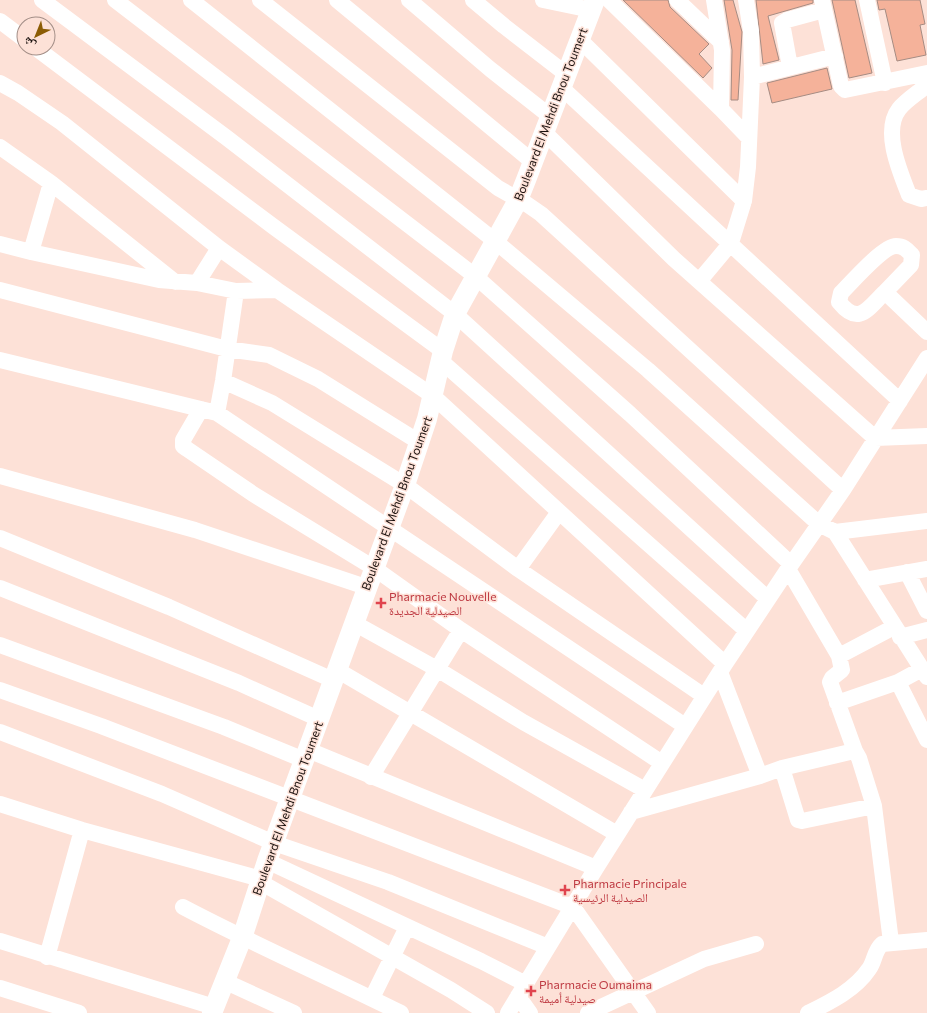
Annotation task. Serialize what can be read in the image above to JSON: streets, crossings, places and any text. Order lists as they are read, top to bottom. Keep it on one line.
{"streets":{"main road":["Boulevard El Mehdi Bnou Toumert"]},"places":{"health":["Pharmacie Nouvelle الصيدلية الجديدة","Pharmacie Principale الصيدلية الرئيسية","Pharmacie Oumaima صيدلية أميمة"]},"north":"bottom left"}
